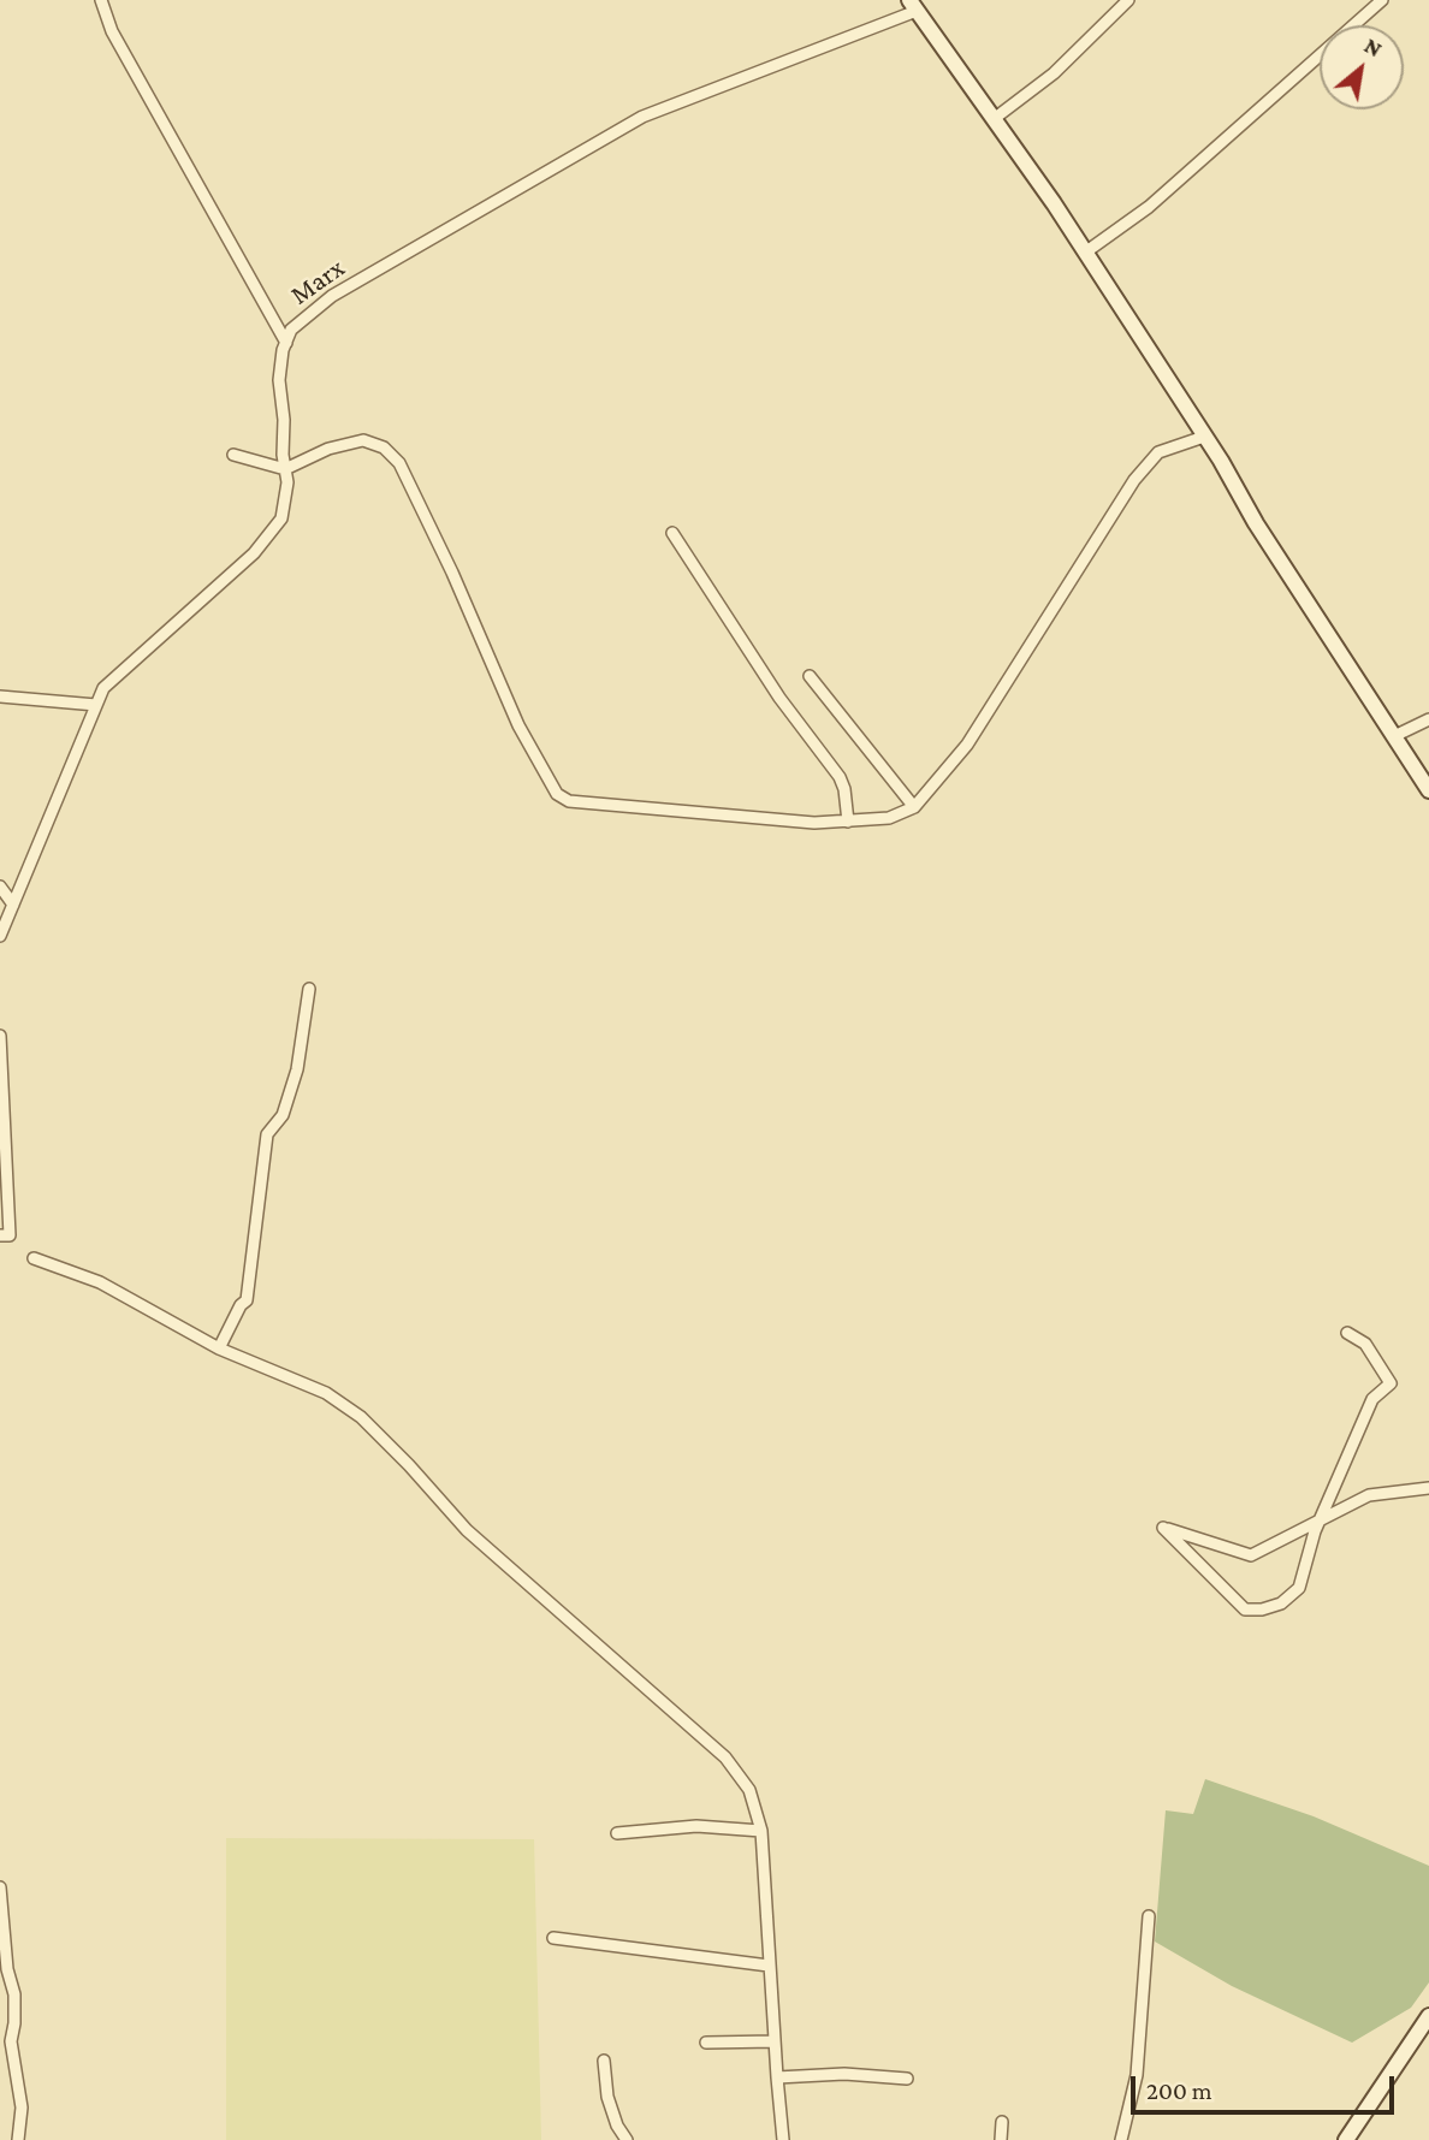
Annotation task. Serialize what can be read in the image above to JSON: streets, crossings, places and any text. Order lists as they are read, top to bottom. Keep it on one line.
{"streets":{"street":["Marx"]},"scale_bar":"200 m","north":"top right"}
